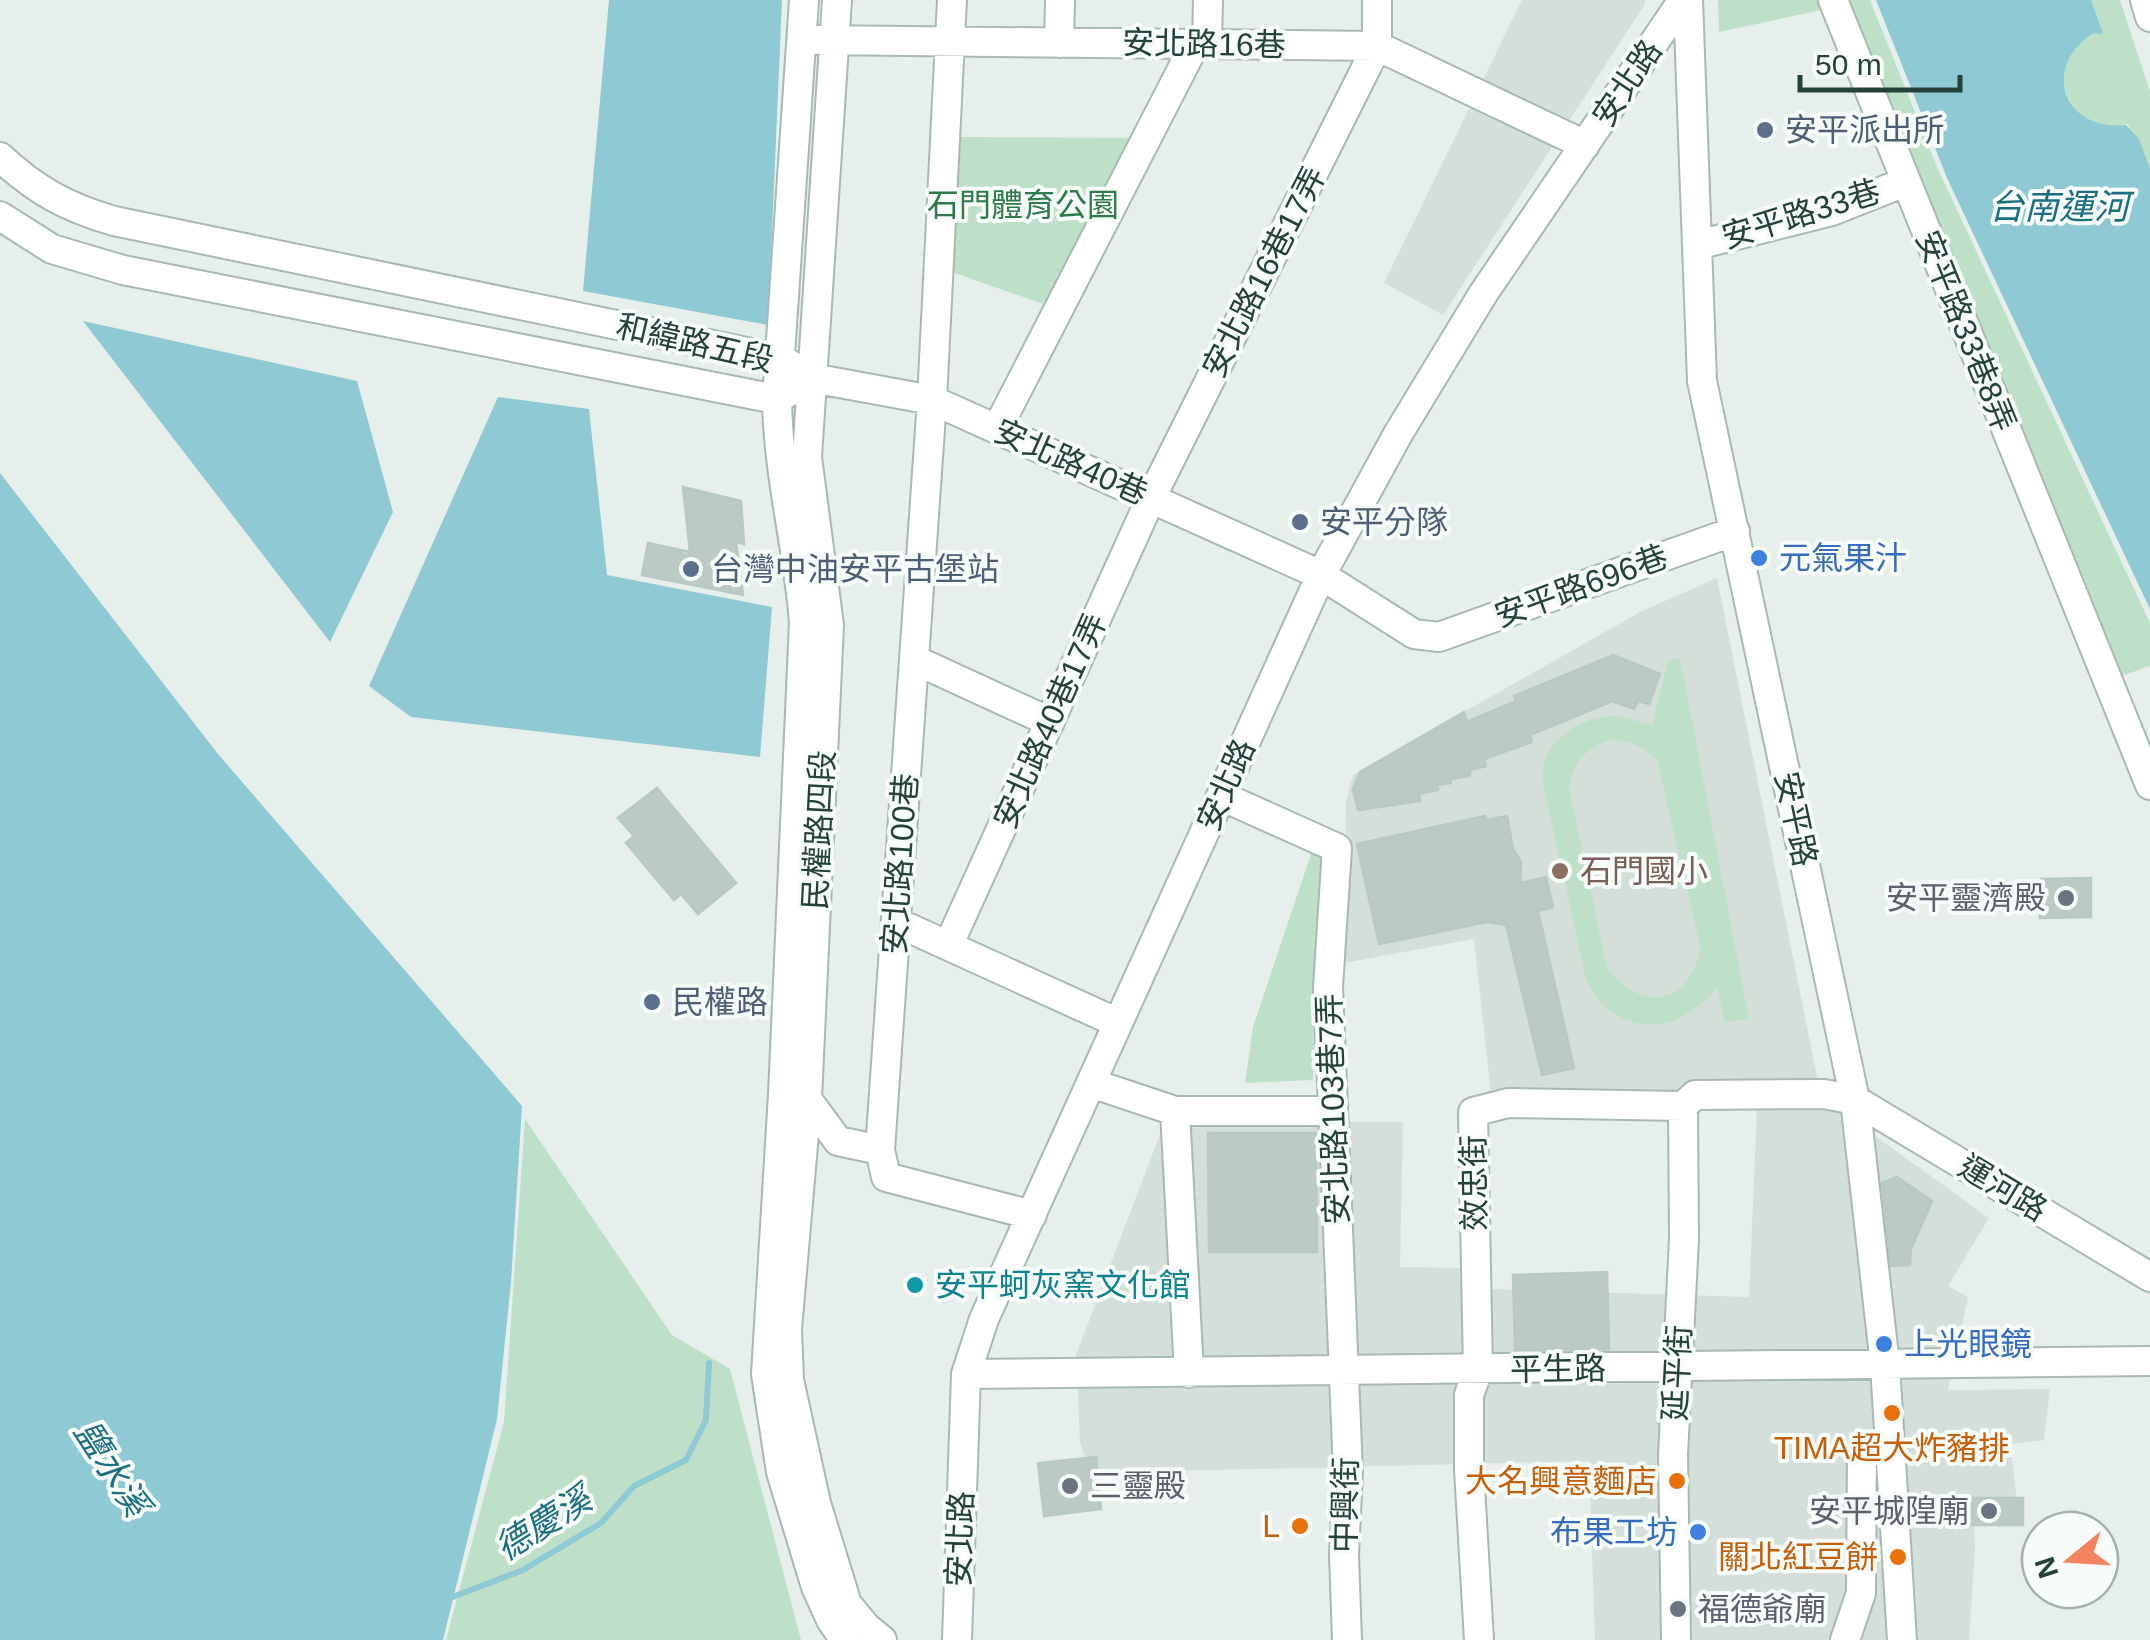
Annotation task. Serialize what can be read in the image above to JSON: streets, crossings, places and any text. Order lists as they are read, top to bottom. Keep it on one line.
{"streets":{"street":["安北路16巷","安北路","安平路33巷","安北路16巷17弄","安平路33巷8弄","和緯路五段","安北路40巷","安平路696巷","安北路40巷17弄","安平路","民權路四段","安北路100巷","安北路103巷7弄","效忠街","運河路","平生路","延平街","中興街"]},"crossings":[["安北路16巷","安北路"],["安北路16巷","安北路16巷17弄"],["安北路16巷","民權路四段"],["安北路16巷","安北路100巷"],["安北路","安北路40巷"],["安北路","安平路"],["安北路","安北路103巷7弄"],["安北路","平生路"],["安平路33巷","安平路33巷8弄"],["安平路33巷","安平路"],["安北路16巷17弄","安北路40巷"],["安北路16巷17弄","安北路40巷17弄"],["和緯路五段","安北路40巷"],["和緯路五段","民權路四段"],["安北路40巷","安平路696巷"],["安北路40巷","安北路40巷17弄"],["安北路40巷","民權路四段"],["安北路40巷","安北路100巷"],["安平路696巷","安平路"],["安平路","效忠街"],["安平路","運河路"],["安平路","平生路"],["安北路103巷7弄","平生路"],["安北路103巷7弄","中興街"],["效忠街","運河路"],["效忠街","平生路"],["效忠街","延平街"],["平生路","延平街"],["平生路","中興街"]],"water":["台南運河","鹽水溪","德慶溪"],"parks":["石門體育公園"],"places":["安平派出所","安平分隊","元氣果汁","台灣中油安平古堡站","石門國小","安平靈濟殿","民權路","安平蚵灰窯文化館","上光眼鏡","TIMA超大炸豬排","大名興意麵店","三靈殿","安平城隍廟","L","布果工坊","關北紅豆餅","福德爺廟"],"scale_bar":"50 m","north":"left"}
